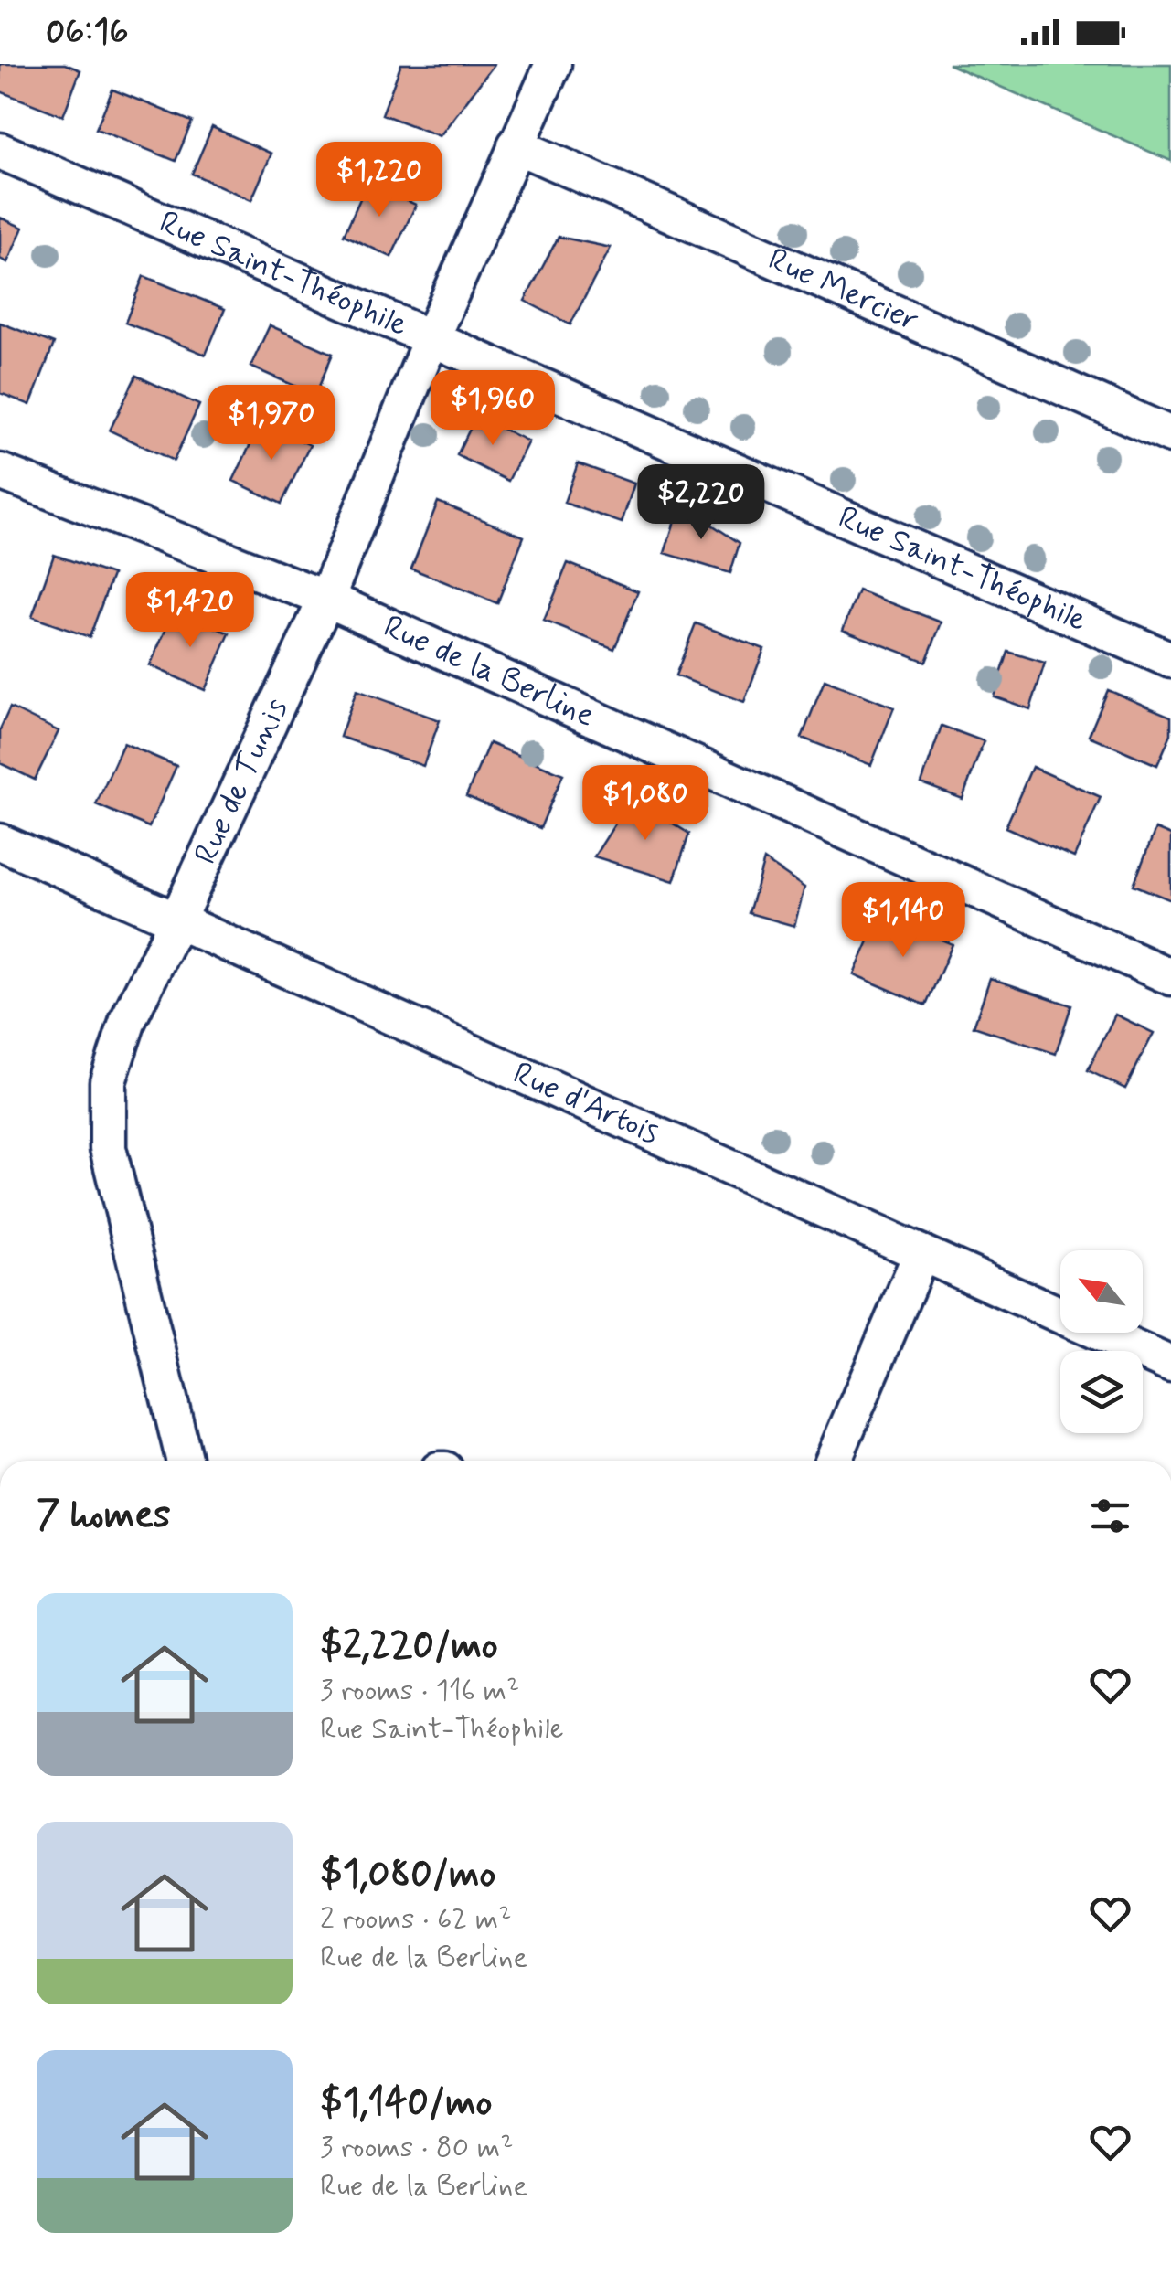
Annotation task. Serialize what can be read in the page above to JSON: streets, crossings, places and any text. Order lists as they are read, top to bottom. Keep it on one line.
{"streets":{"street":["Rue Saint-Théophile","Rue Mercier","Rue de la Berline","Rue de Tunis","Rue d'Artois"]},"crossings":[["Rue Saint-Théophile","Rue de Tunis"],["Rue Mercier","Rue de Tunis"],["Rue de la Berline","Rue de Tunis"],["Rue de Tunis","Rue d'Artois"]],"north":"top left","page":{"status":"06:16","price":["$1,220","$1,960","$1,970","$2,220","$1,420","$1,080","$1,140"],"heading":"7 homes","list":[{"name":"$2,220/mo","note":"3 rooms · 116 m² · Rue Saint-Théophile"},{"name":"$1,080/mo","note":"2 rooms · 62 m² · Rue de la Berline"},{"name":"$1,140/mo","note":"3 rooms · 80 m² · Rue de la Berline"}]}}
